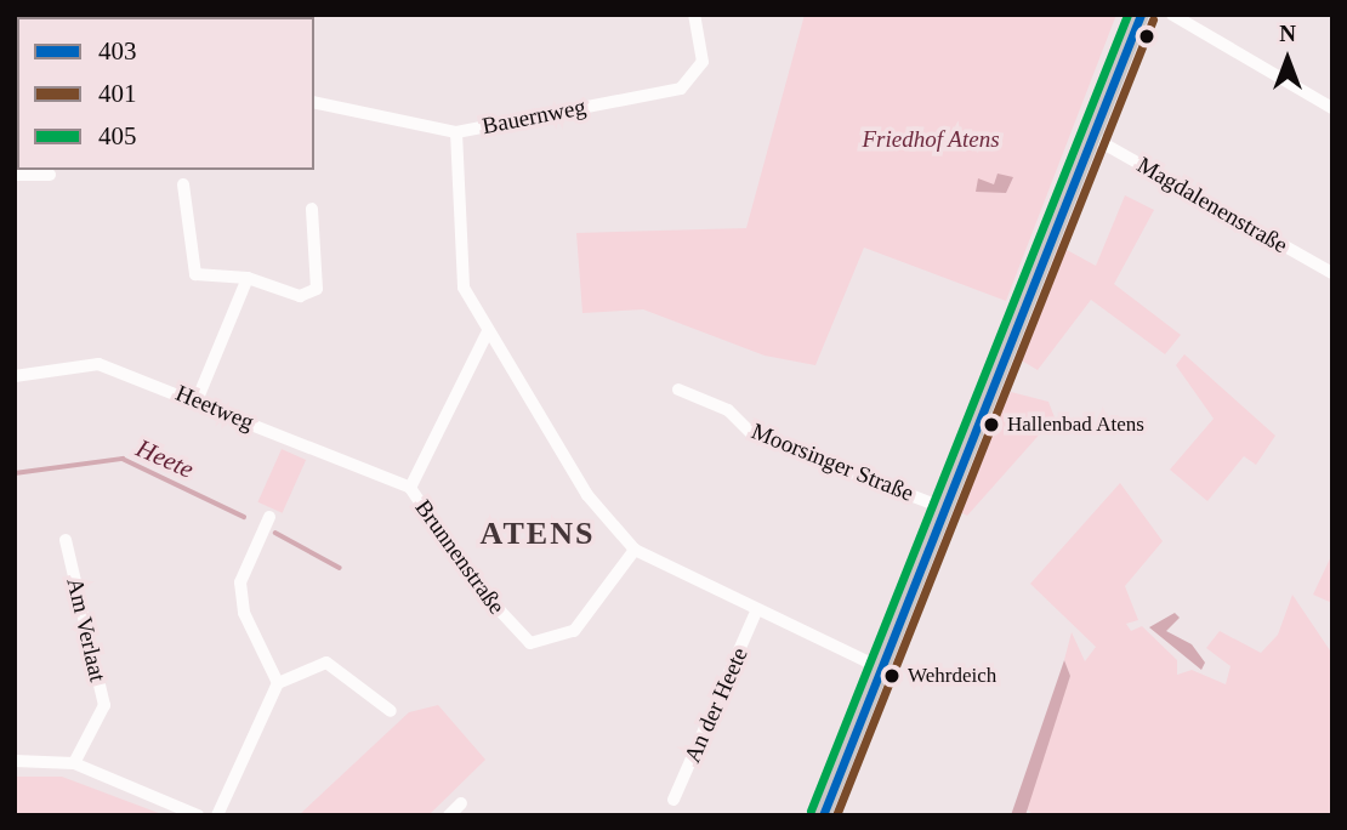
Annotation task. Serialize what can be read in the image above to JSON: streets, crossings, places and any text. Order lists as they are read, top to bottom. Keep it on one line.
{"streets":{"street":["Bauernweg","Magdalenenstraße","Heetweg","Moorsinger Straße","Brunnenstraße","Am Verlaat","An der Heete"]},"crossings":[["Bauernweg","Brunnenstraße"],["Heetweg","Brunnenstraße"]],"districts":["ATENS"],"water":["Heete"],"parks":["Friedhof Atens"],"places":["Hallenbad Atens","Wehrdeich"],"lines":["transit line 403","transit line 405","transit line 401"],"legend":["403","401","405"],"north":"top"}
